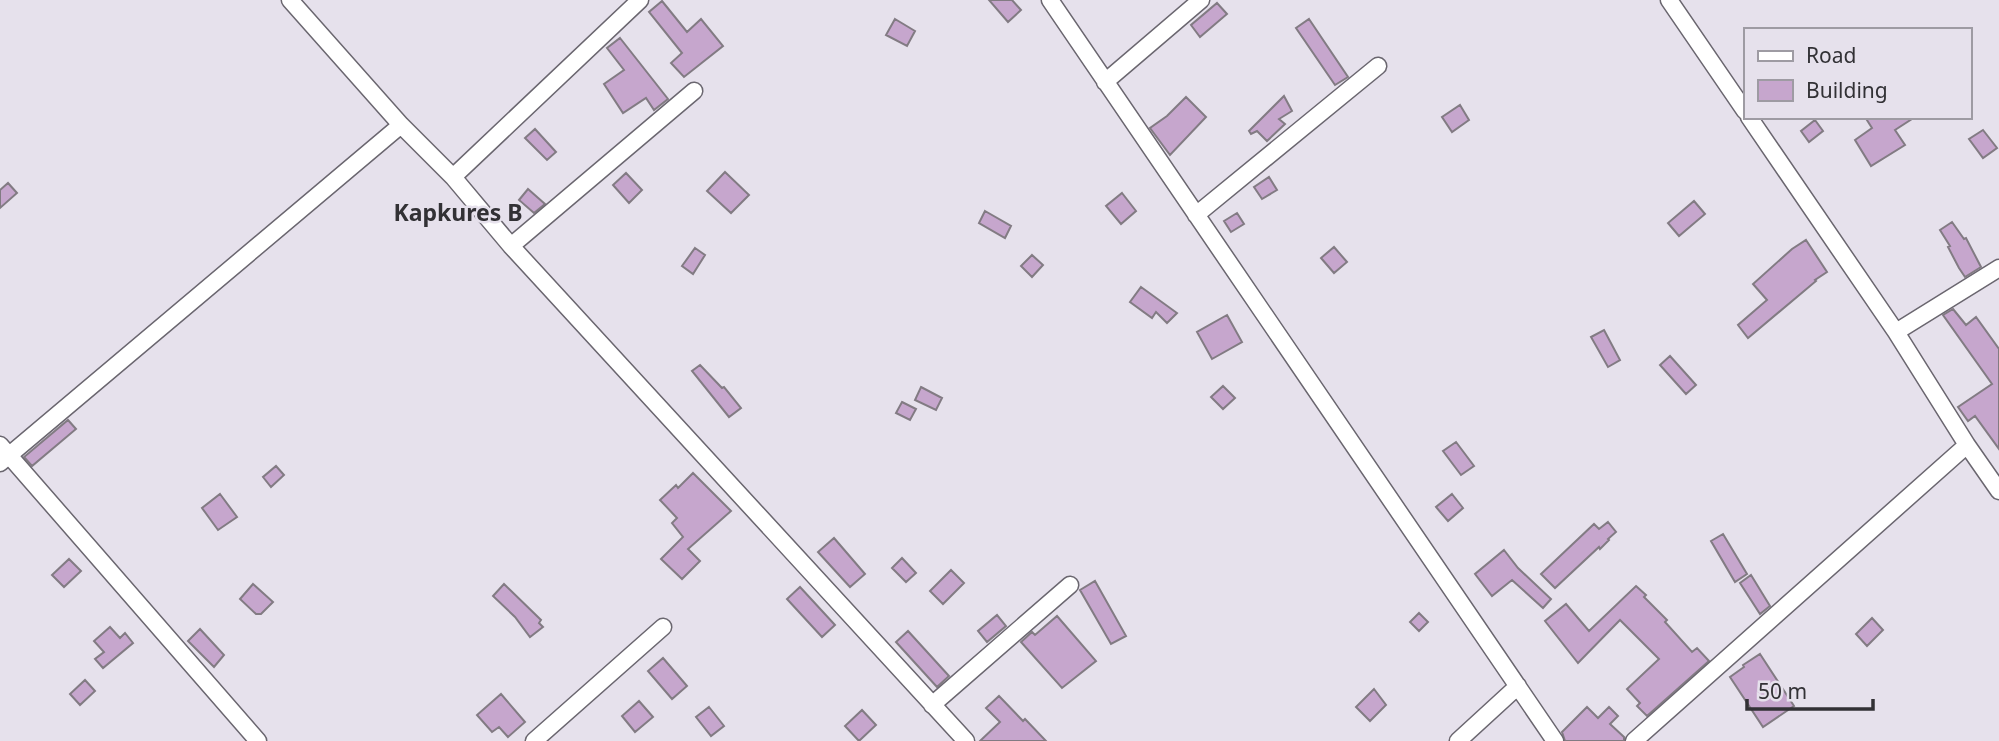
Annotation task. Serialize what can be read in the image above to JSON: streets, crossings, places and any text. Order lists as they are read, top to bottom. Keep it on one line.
{"districts":["Kapkures B"],"legend":["Road","Building"],"scale_bar":"50 m"}
